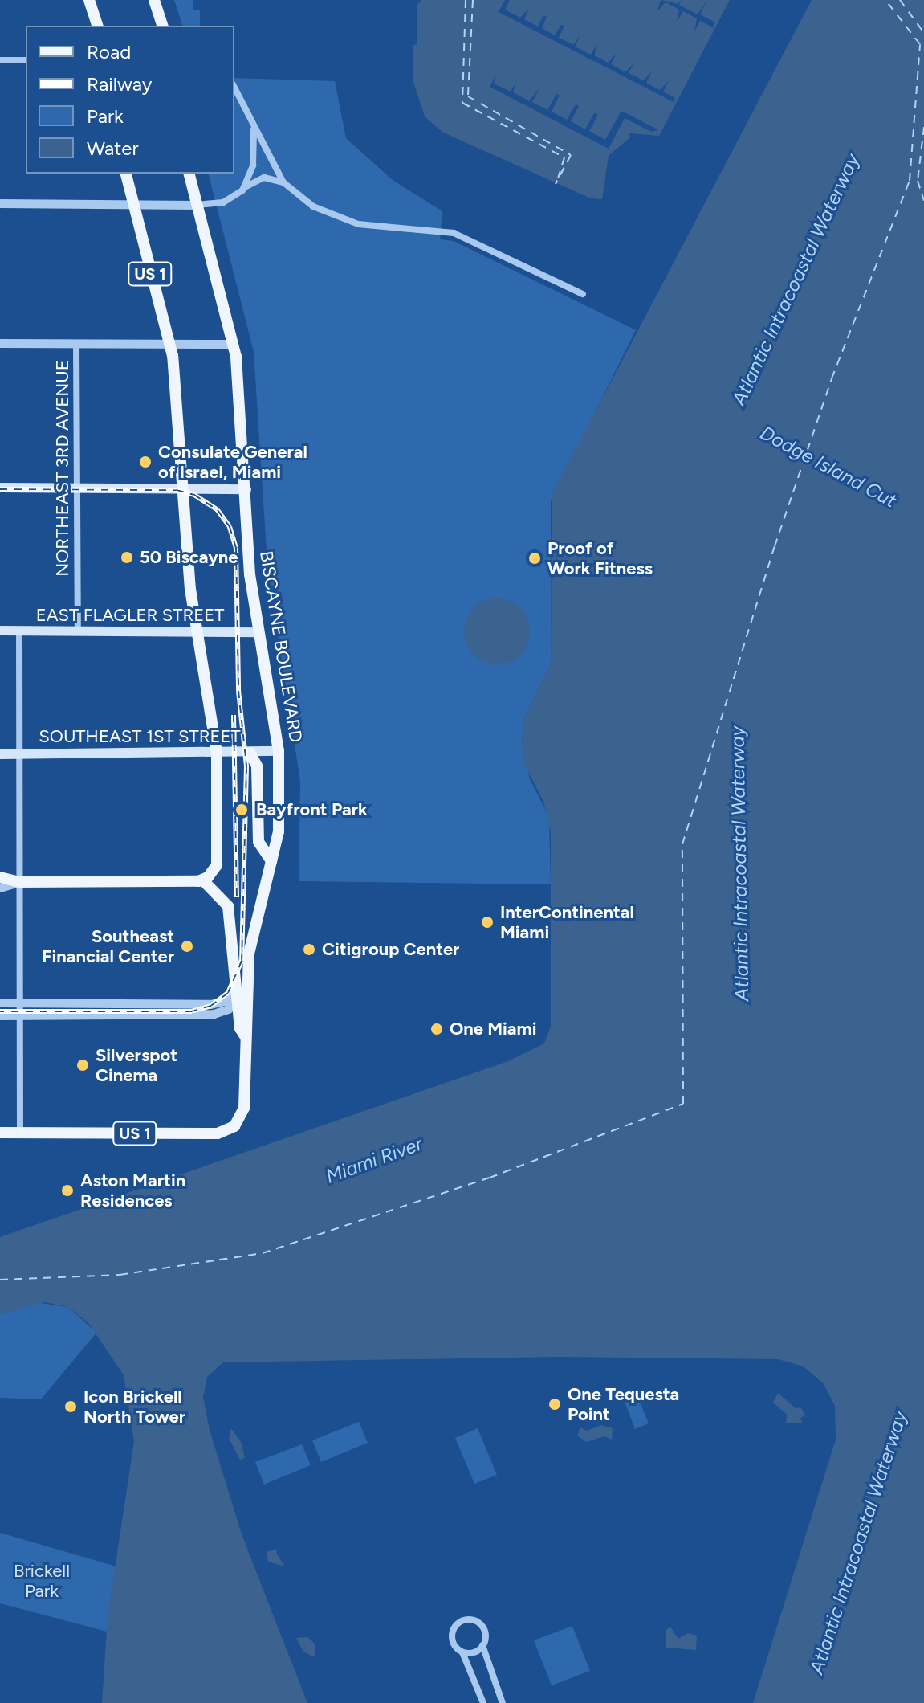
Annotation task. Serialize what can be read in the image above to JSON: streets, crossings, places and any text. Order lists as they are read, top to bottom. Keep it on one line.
{"streets":{"main road":["US 1","EAST FLAGLER STREET","BISCAYNE BOULEVARD","SOUTHEAST 1ST STREET"],"street":["NORTHEAST 3RD AVENUE"]},"crossings":[["US 1","EAST FLAGLER STREET"],["US 1","BISCAYNE BOULEVARD"],["US 1","SOUTHEAST 1ST STREET"],["NORTHEAST 3RD AVENUE","EAST FLAGLER STREET"],["EAST FLAGLER STREET","BISCAYNE BOULEVARD"],["BISCAYNE BOULEVARD","SOUTHEAST 1ST STREET"]],"water":["Atlantic Intracoastal Waterway","Dodge Island Cut","Miami River"],"parks":["Brickell Park"],"places":["Consulate General of Israel, Miami","50 Biscayne","Proof of Work Fitness","Bayfront Park","InterContinental Miami","Southeast Financial Center","Citigroup Center","One Miami","Silverspot Cinema","Aston Martin Residences","One Tequesta Point","Icon Brickell North Tower"],"legend":["Road","Railway","Park","Water"]}
